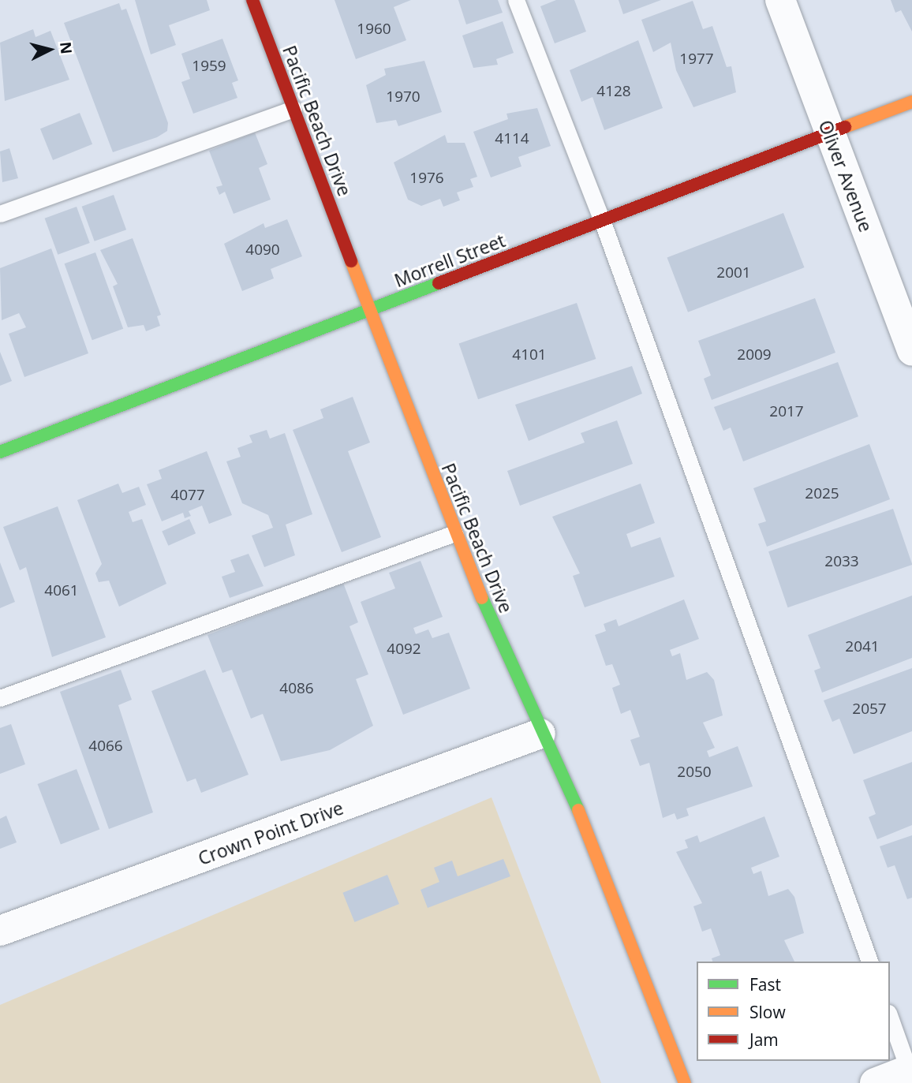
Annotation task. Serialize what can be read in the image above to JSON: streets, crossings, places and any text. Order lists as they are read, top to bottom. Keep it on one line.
{"streets":{"street":["Pacific Beach Drive","Oliver Avenue","Morrell Street","Crown Point Drive"]},"crossings":[["Pacific Beach Drive","Morrell Street"],["Pacific Beach Drive","Crown Point Drive"],["Oliver Avenue","Morrell Street"]],"house_numbers":["1960","1977","1959","4128","1970","4114","1976","4090","2001","4101","2009","2017","2025","4077","2033","4061","2041","4092","4086","2057","4066","2050"],"legend":["Fast","Slow","Jam"],"north":"right"}
